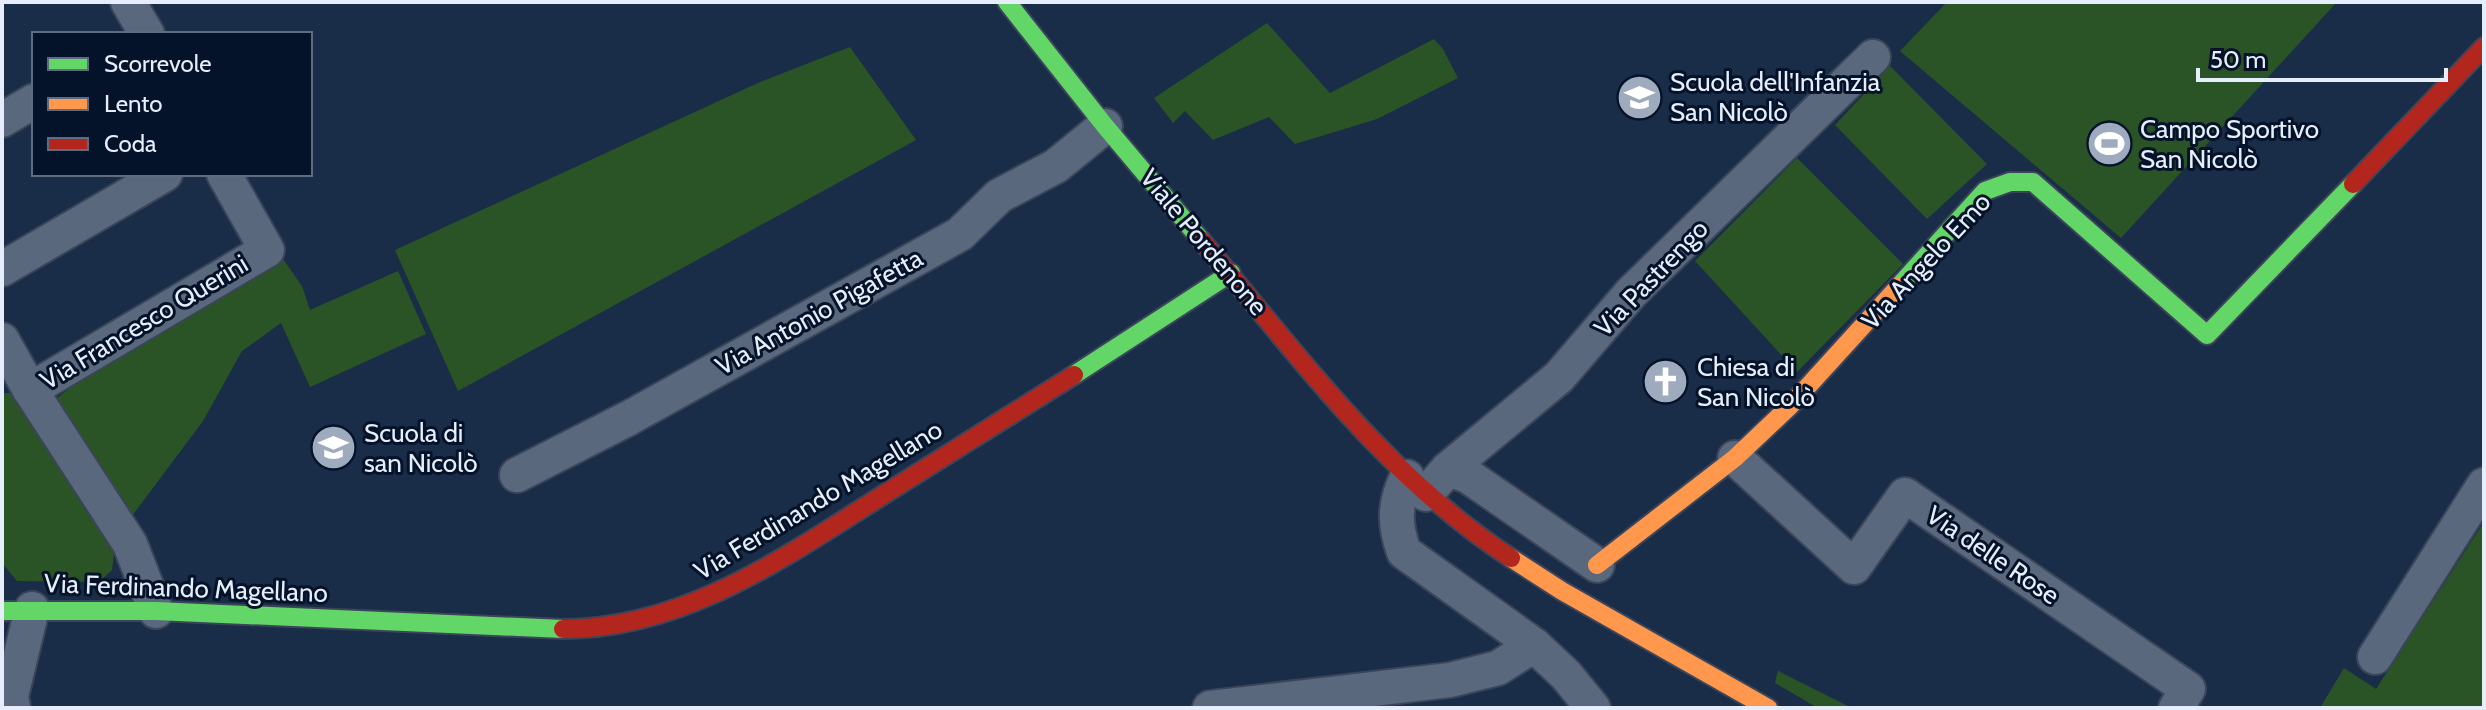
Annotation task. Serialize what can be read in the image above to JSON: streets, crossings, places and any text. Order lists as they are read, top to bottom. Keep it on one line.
{"streets":{"street":["Viale Pordenone","Via Angelo Emo","Via Pastrengo","Via Antonio Pigafetta","Via Francesco Querini","Via Ferdinando Magellano","Via delle Rose"]},"crossings":[["Viale Pordenone","Via Angelo Emo"],["Viale Pordenone","Via Pastrengo"],["Viale Pordenone","Via Antonio Pigafetta"],["Viale Pordenone","Via Ferdinando Magellano"],["Via Angelo Emo","Via Pastrengo"],["Via Angelo Emo","Via delle Rose"],["Via Francesco Querini","Via Ferdinando Magellano"]],"places":{"school or university":["Scuola dell'Infanzia San Nicolò","Scuola di san Nicolò"],"sports":["Campo Sportivo San Nicolò"],"church":["Chiesa di San Nicolò"]},"legend":["Scorrevole","Lento","Coda"],"scale_bar":"50 m"}
